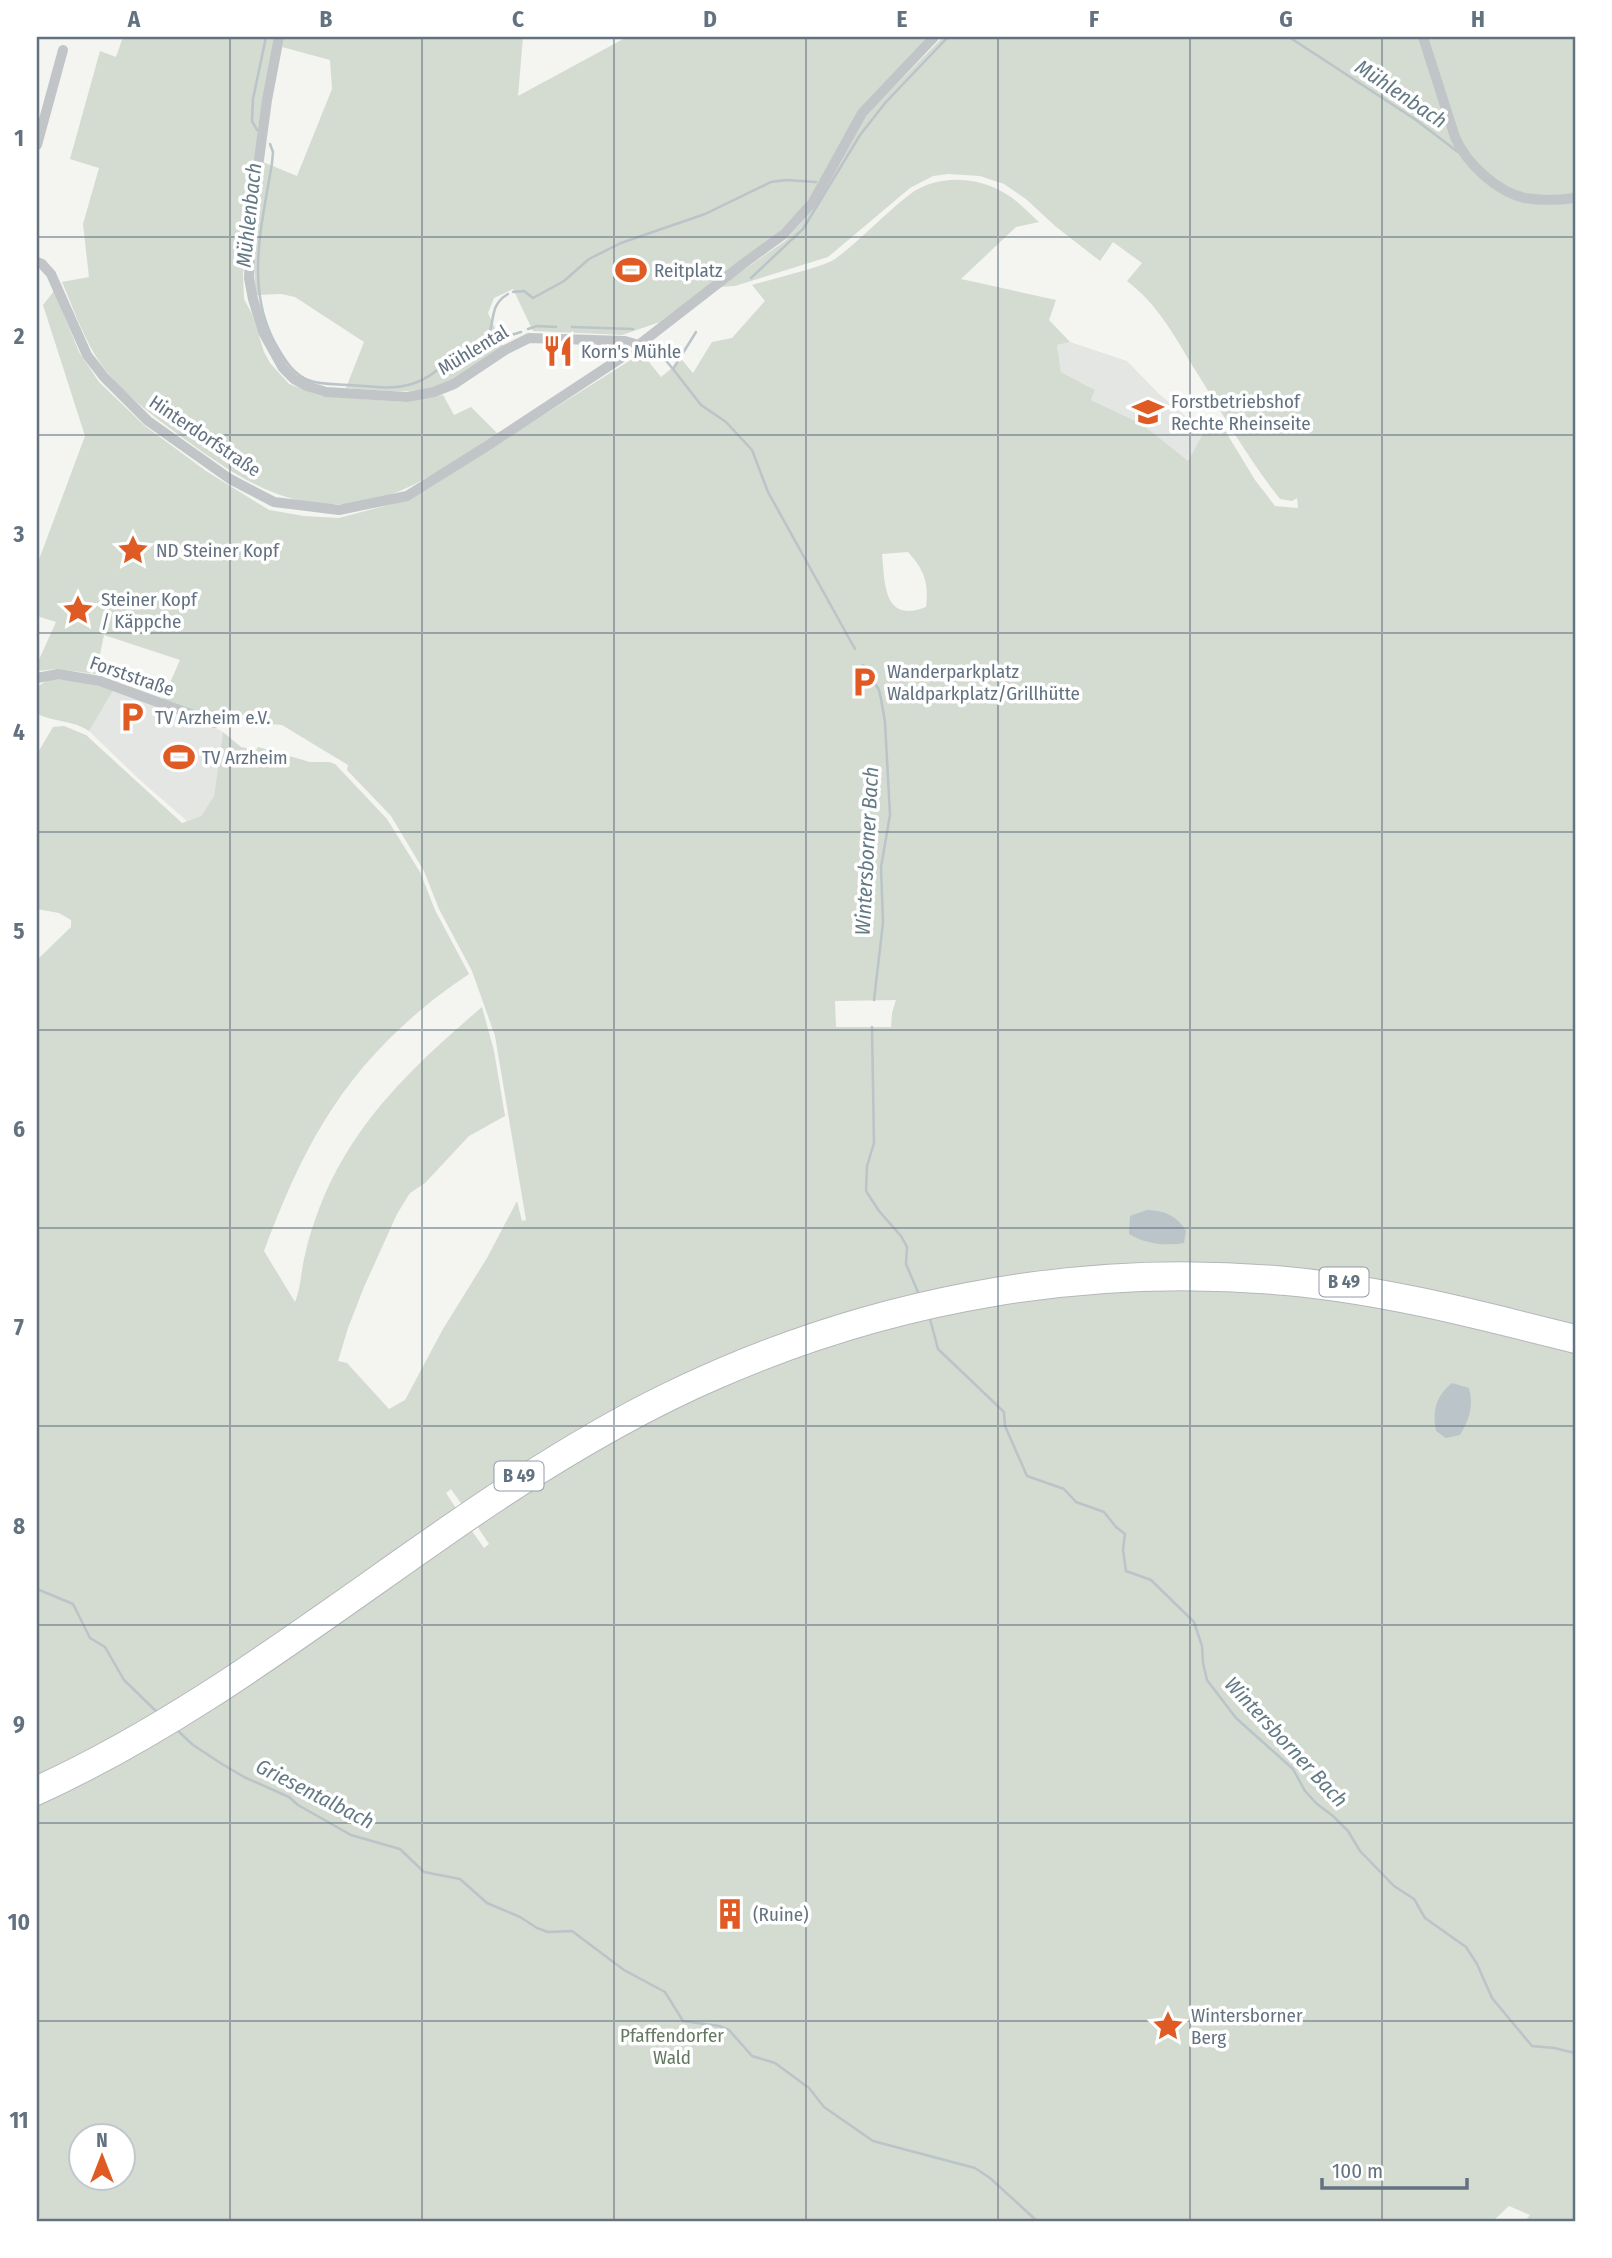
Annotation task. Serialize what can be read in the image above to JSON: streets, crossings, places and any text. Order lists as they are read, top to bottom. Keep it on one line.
{"streets":{"highway":["B 49"],"street":["Mühlental","Hinterdorfstraße","Forststraße"]},"crossings":[["Mühlental","Hinterdorfstraße"]],"water":["Mühlenbach","Wintersborner Bach","Griesentalbach"],"parks":["Pfaffendorfer Wald"],"places":{"sports":["Reitplatz","TV Arzheim"],"restaurant":["Korn's Mühle"],"school or university":["Forstbetriebshof Rechte Rheinseite"],"place":["ND Steiner Kopf","Steiner Kopf / Käppche","Wintersborner Berg"],"parking":["Wanderparkplatz Waldparkplatz/Grillhütte","TV Arzheim e.V."],"building":["(Ruine)"]},"scale_bar":"100 m","north":"top","grid":{"columns":["A","B","C","D","E","F","G","H"],"rows":["1","2","3","4","5","6","7","8","9","10","11"]}}
